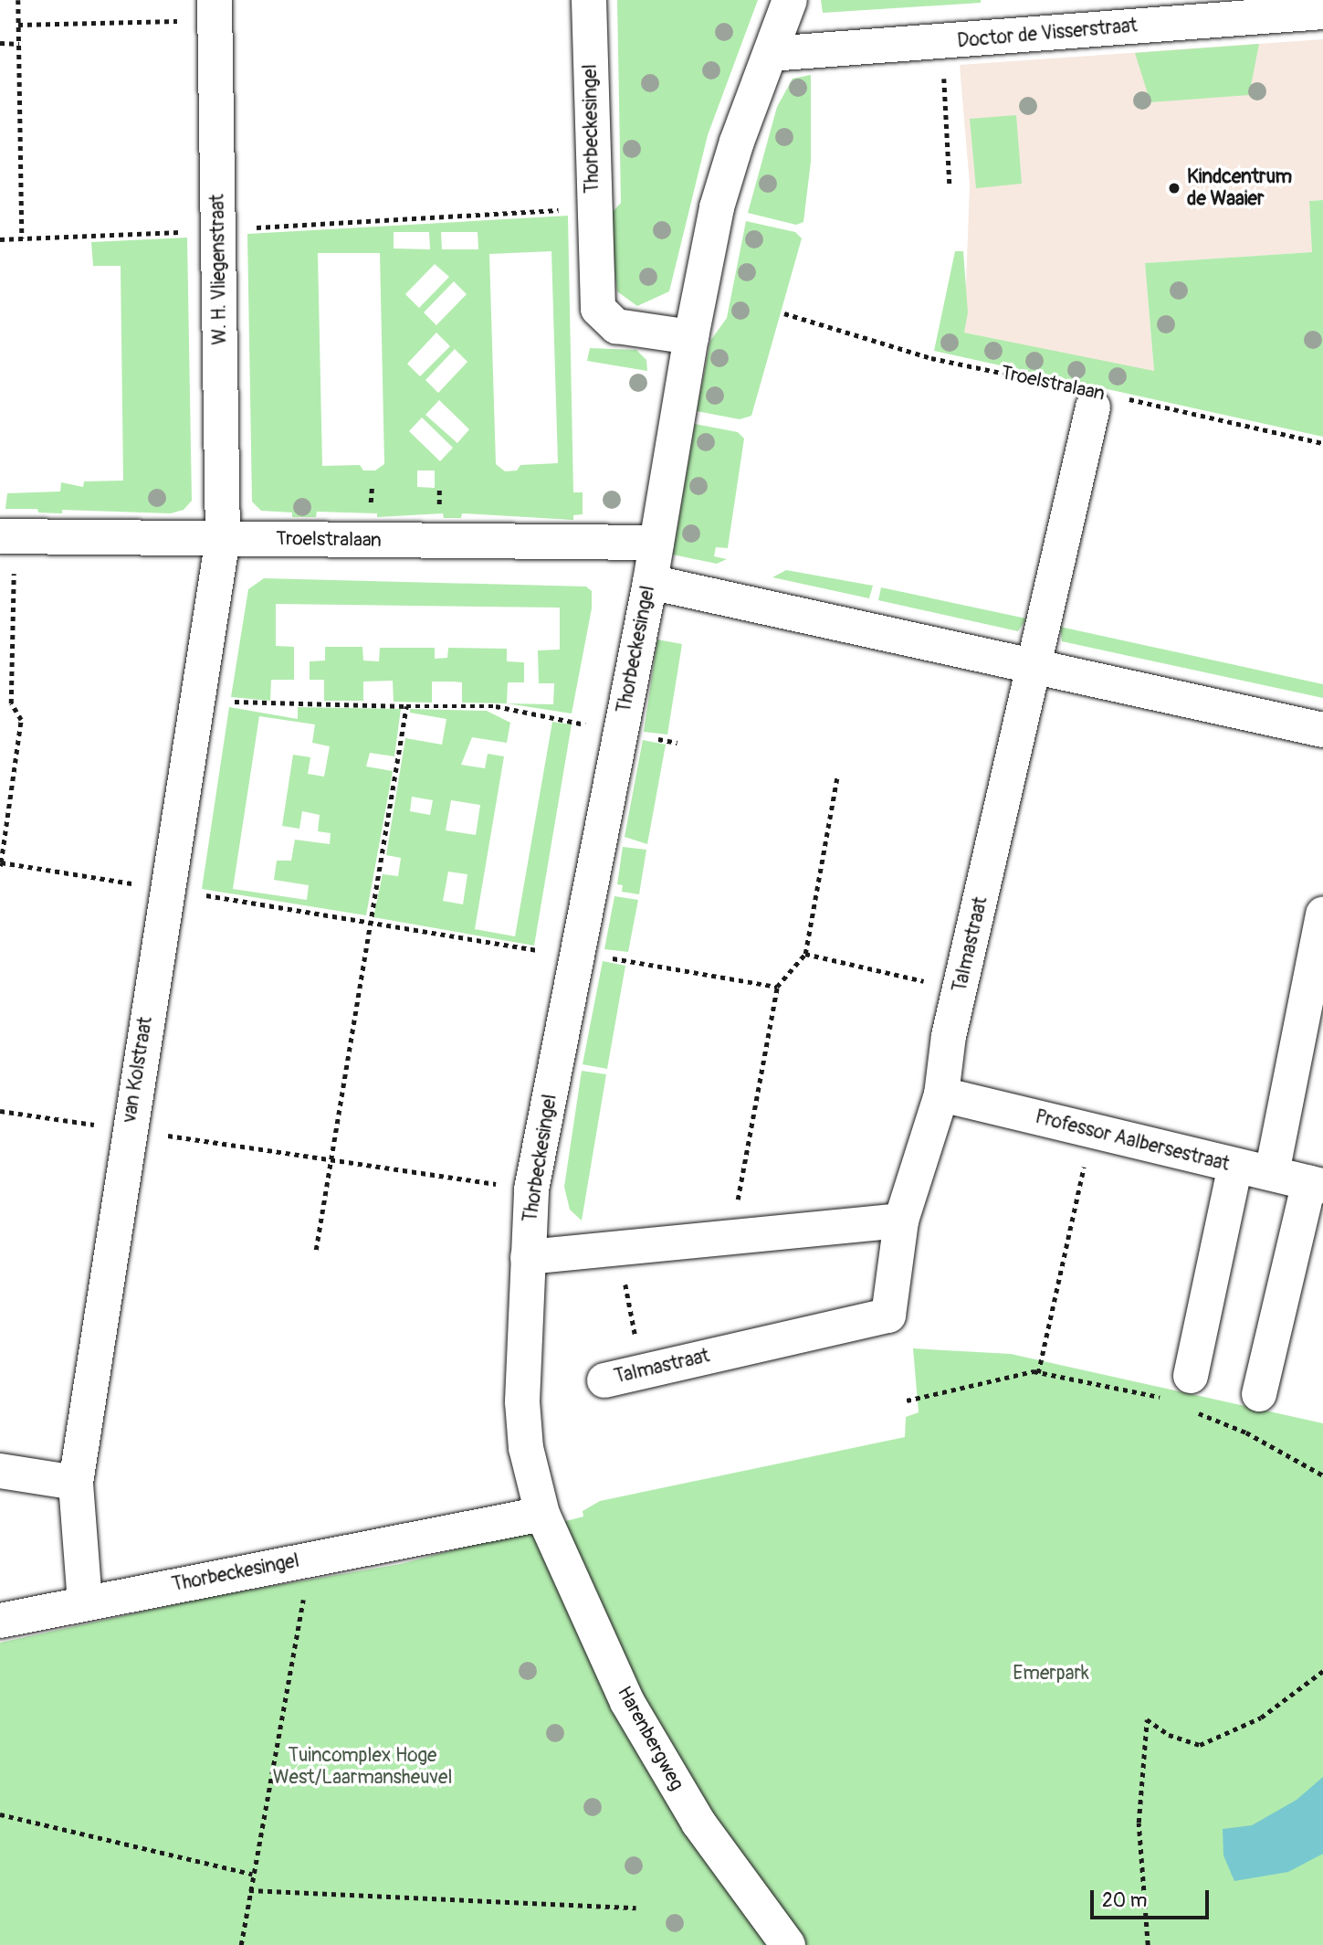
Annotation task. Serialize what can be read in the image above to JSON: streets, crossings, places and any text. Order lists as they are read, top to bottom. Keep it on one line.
{"streets":{"street":["Doctor de Visserstraat","Thorbeckesingel","W. H. Vliegenstraat","Troelstralaan","Talmastraat","van Kolstraat","Professor Aalbersestraat","Harenbergweg"]},"crossings":[["Doctor de Visserstraat","Thorbeckesingel"],["Thorbeckesingel","Troelstralaan"],["Thorbeckesingel","van Kolstraat"],["Thorbeckesingel","Harenbergweg"],["W. H. Vliegenstraat","Troelstralaan"],["W. H. Vliegenstraat","van Kolstraat"],["Troelstralaan","Talmastraat"],["Troelstralaan","van Kolstraat"],["Talmastraat","Professor Aalbersestraat"]],"parks":["Emerpark","Tuincomplex Hoge West/Laarmansheuvel"],"places":["Kindcentrum de Waaier"],"scale_bar":"20 m"}
